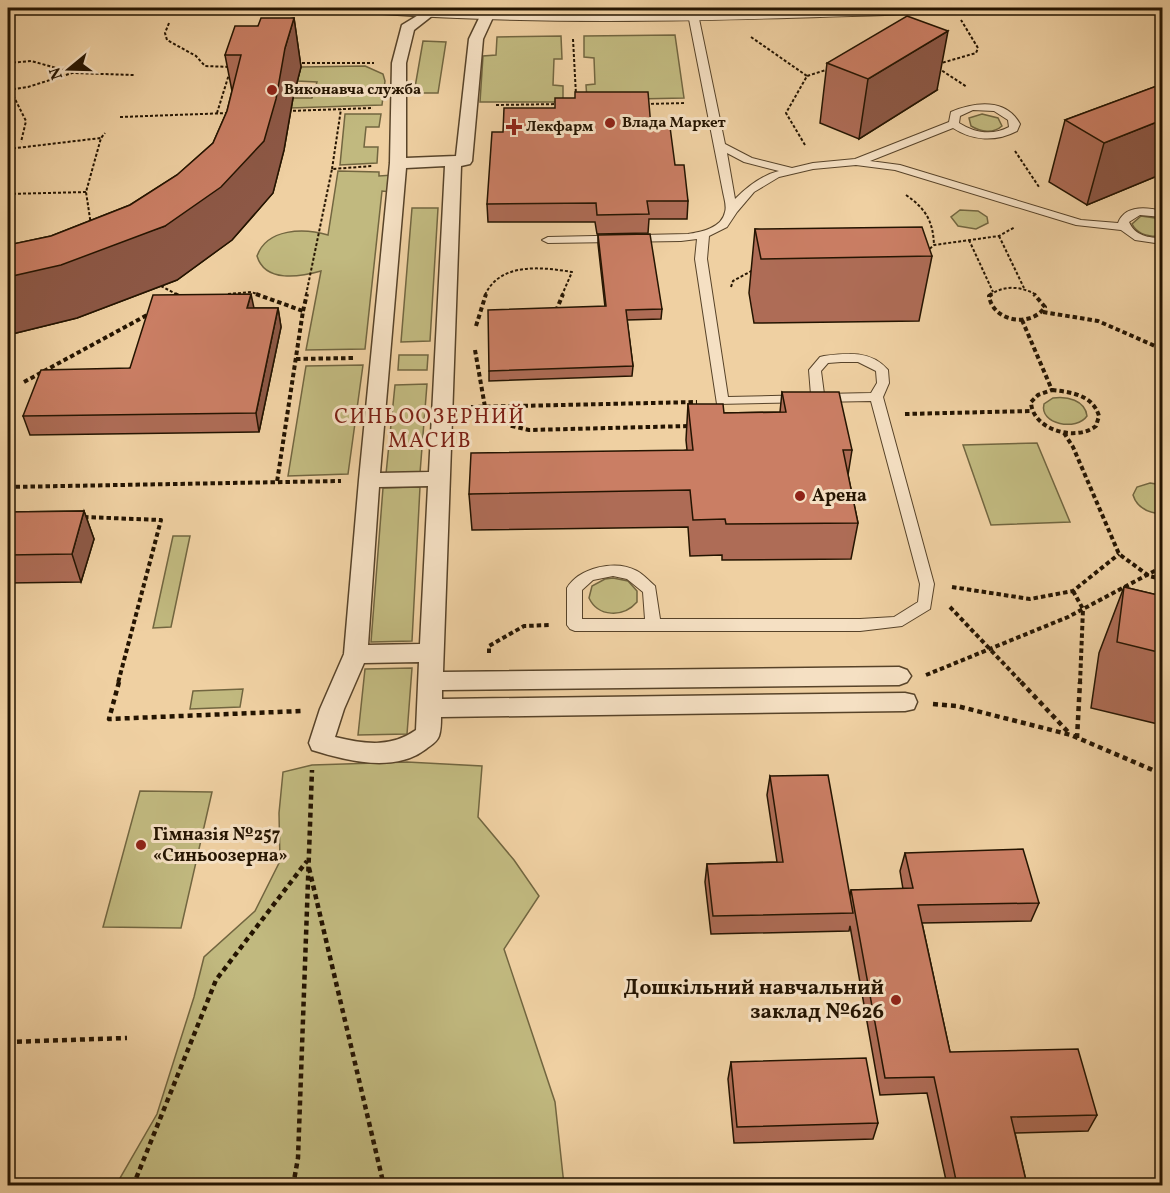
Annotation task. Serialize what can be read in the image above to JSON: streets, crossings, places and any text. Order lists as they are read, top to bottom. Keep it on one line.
{"districts":["СИНЬООЗЕРНИЙ МАСИВ"],"places":{"other":["Виконавча служба","Влада Маркет","Арена","Гімназія №257 «Синьоозерна»","Дошкільний навчальний заклад №626"],"health":["Лекфарм"]},"north":"left"}
